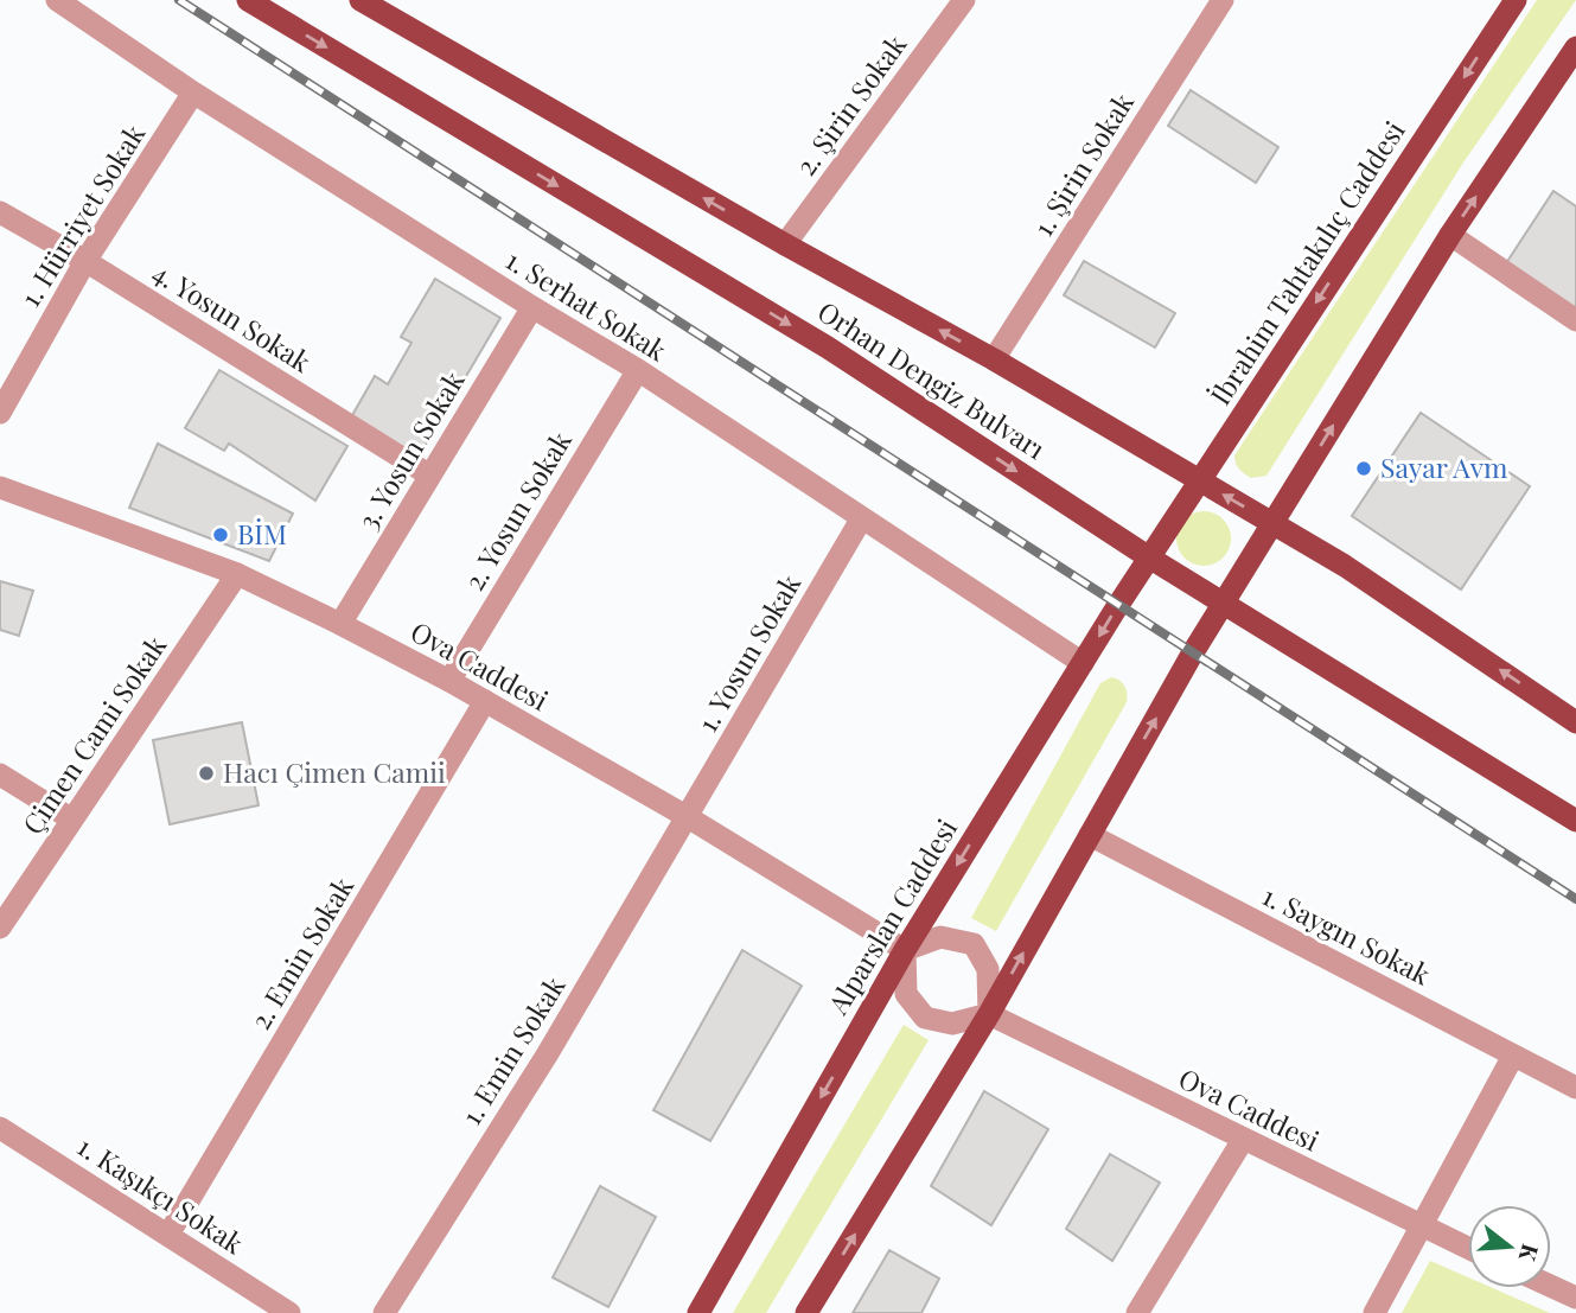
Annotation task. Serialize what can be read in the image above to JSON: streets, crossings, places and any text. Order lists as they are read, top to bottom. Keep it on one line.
{"streets":{"main road":["İbrahim Tahtakılıç Caddesi","Orhan Dengiz Bulvarı","Alparslan Caddesi"],"street":["2. Şirin Sokak","1. Şirin Sokak","1. Hürriyet Sokak","1. Serhat Sokak","4. Yosun Sokak","3. Yosun Sokak","2. Yosun Sokak","1. Yosun Sokak","Ova Caddesi","Çimen Cami Sokak","1. Saygın Sokak","2. Emin Sokak","1. Emin Sokak","1. Kaşıkçı Sokak"]},"crossings":[["2. Şirin Sokak","Orhan Dengiz Bulvarı"],["1. Şirin Sokak","Orhan Dengiz Bulvarı"],["1. Hürriyet Sokak","1. Serhat Sokak"],["1. Hürriyet Sokak","4. Yosun Sokak"],["İbrahim Tahtakılıç Caddesi","Orhan Dengiz Bulvarı"],["İbrahim Tahtakılıç Caddesi","Alparslan Caddesi"],["1. Serhat Sokak","3. Yosun Sokak"],["1. Serhat Sokak","2. Yosun Sokak"],["1. Serhat Sokak","1. Yosun Sokak"],["1. Serhat Sokak","Alparslan Caddesi"],["4. Yosun Sokak","3. Yosun Sokak"],["Orhan Dengiz Bulvarı","Alparslan Caddesi"],["3. Yosun Sokak","Ova Caddesi"],["2. Yosun Sokak","Ova Caddesi"],["1. Yosun Sokak","Ova Caddesi"],["1. Yosun Sokak","1. Emin Sokak"],["Ova Caddesi","Çimen Cami Sokak"],["Ova Caddesi","Alparslan Caddesi"],["Ova Caddesi","2. Emin Sokak"],["Ova Caddesi","1. Emin Sokak"],["2. Emin Sokak","1. Kaşıkçı Sokak"]],"places":["Sayar Avm","BİM","Hacı Çimen Camii"],"north":"right"}
